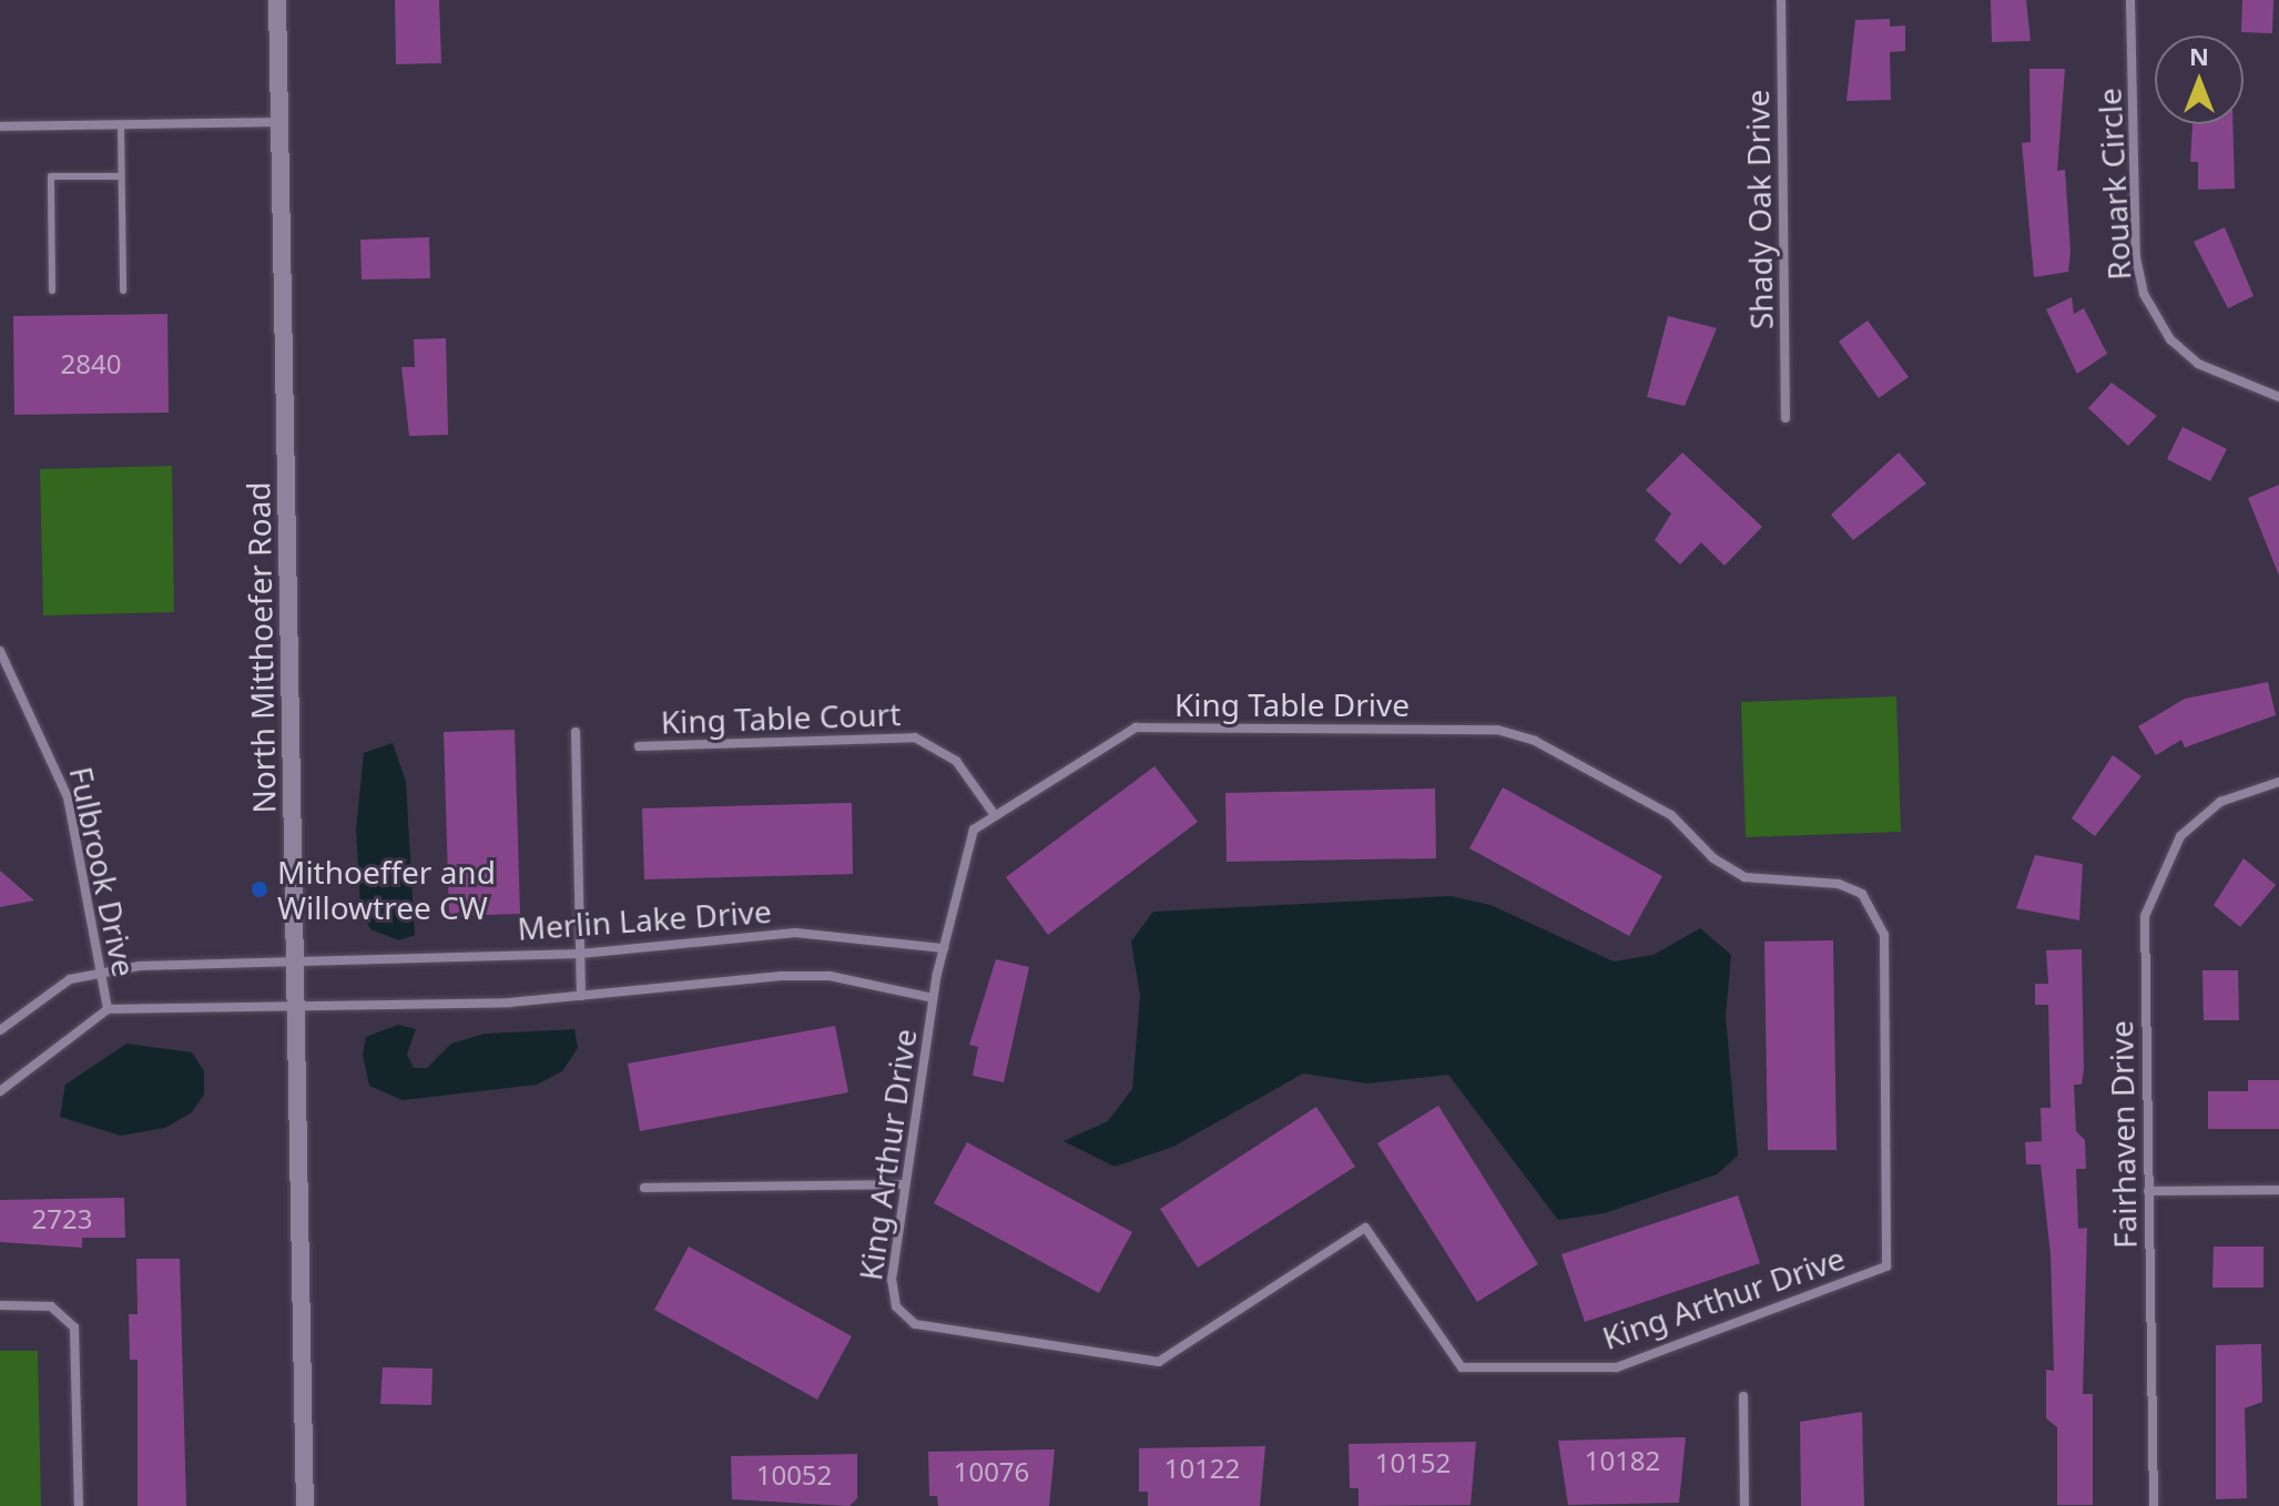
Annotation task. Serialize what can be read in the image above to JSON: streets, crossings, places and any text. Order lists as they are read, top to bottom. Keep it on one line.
{"streets":{"main road":["North Mitthoefer Road"],"street":["Rouark Circle","Shady Oak Drive","King Table Drive","King Table Court","Fulbrook Drive","Merlin Lake Drive","Fairhaven Drive","King Arthur Drive"]},"crossings":[["North Mitthoefer Road","Merlin Lake Drive"],["King Table Drive","King Table Court"],["King Table Drive","Merlin Lake Drive"],["King Table Drive","King Arthur Drive"],["Fulbrook Drive","Merlin Lake Drive"]],"places":["Mithoeffer and Willowtree CW"],"house_numbers":["2840","2723","10182","10152","10122","10076","10052"],"north":"top"}
